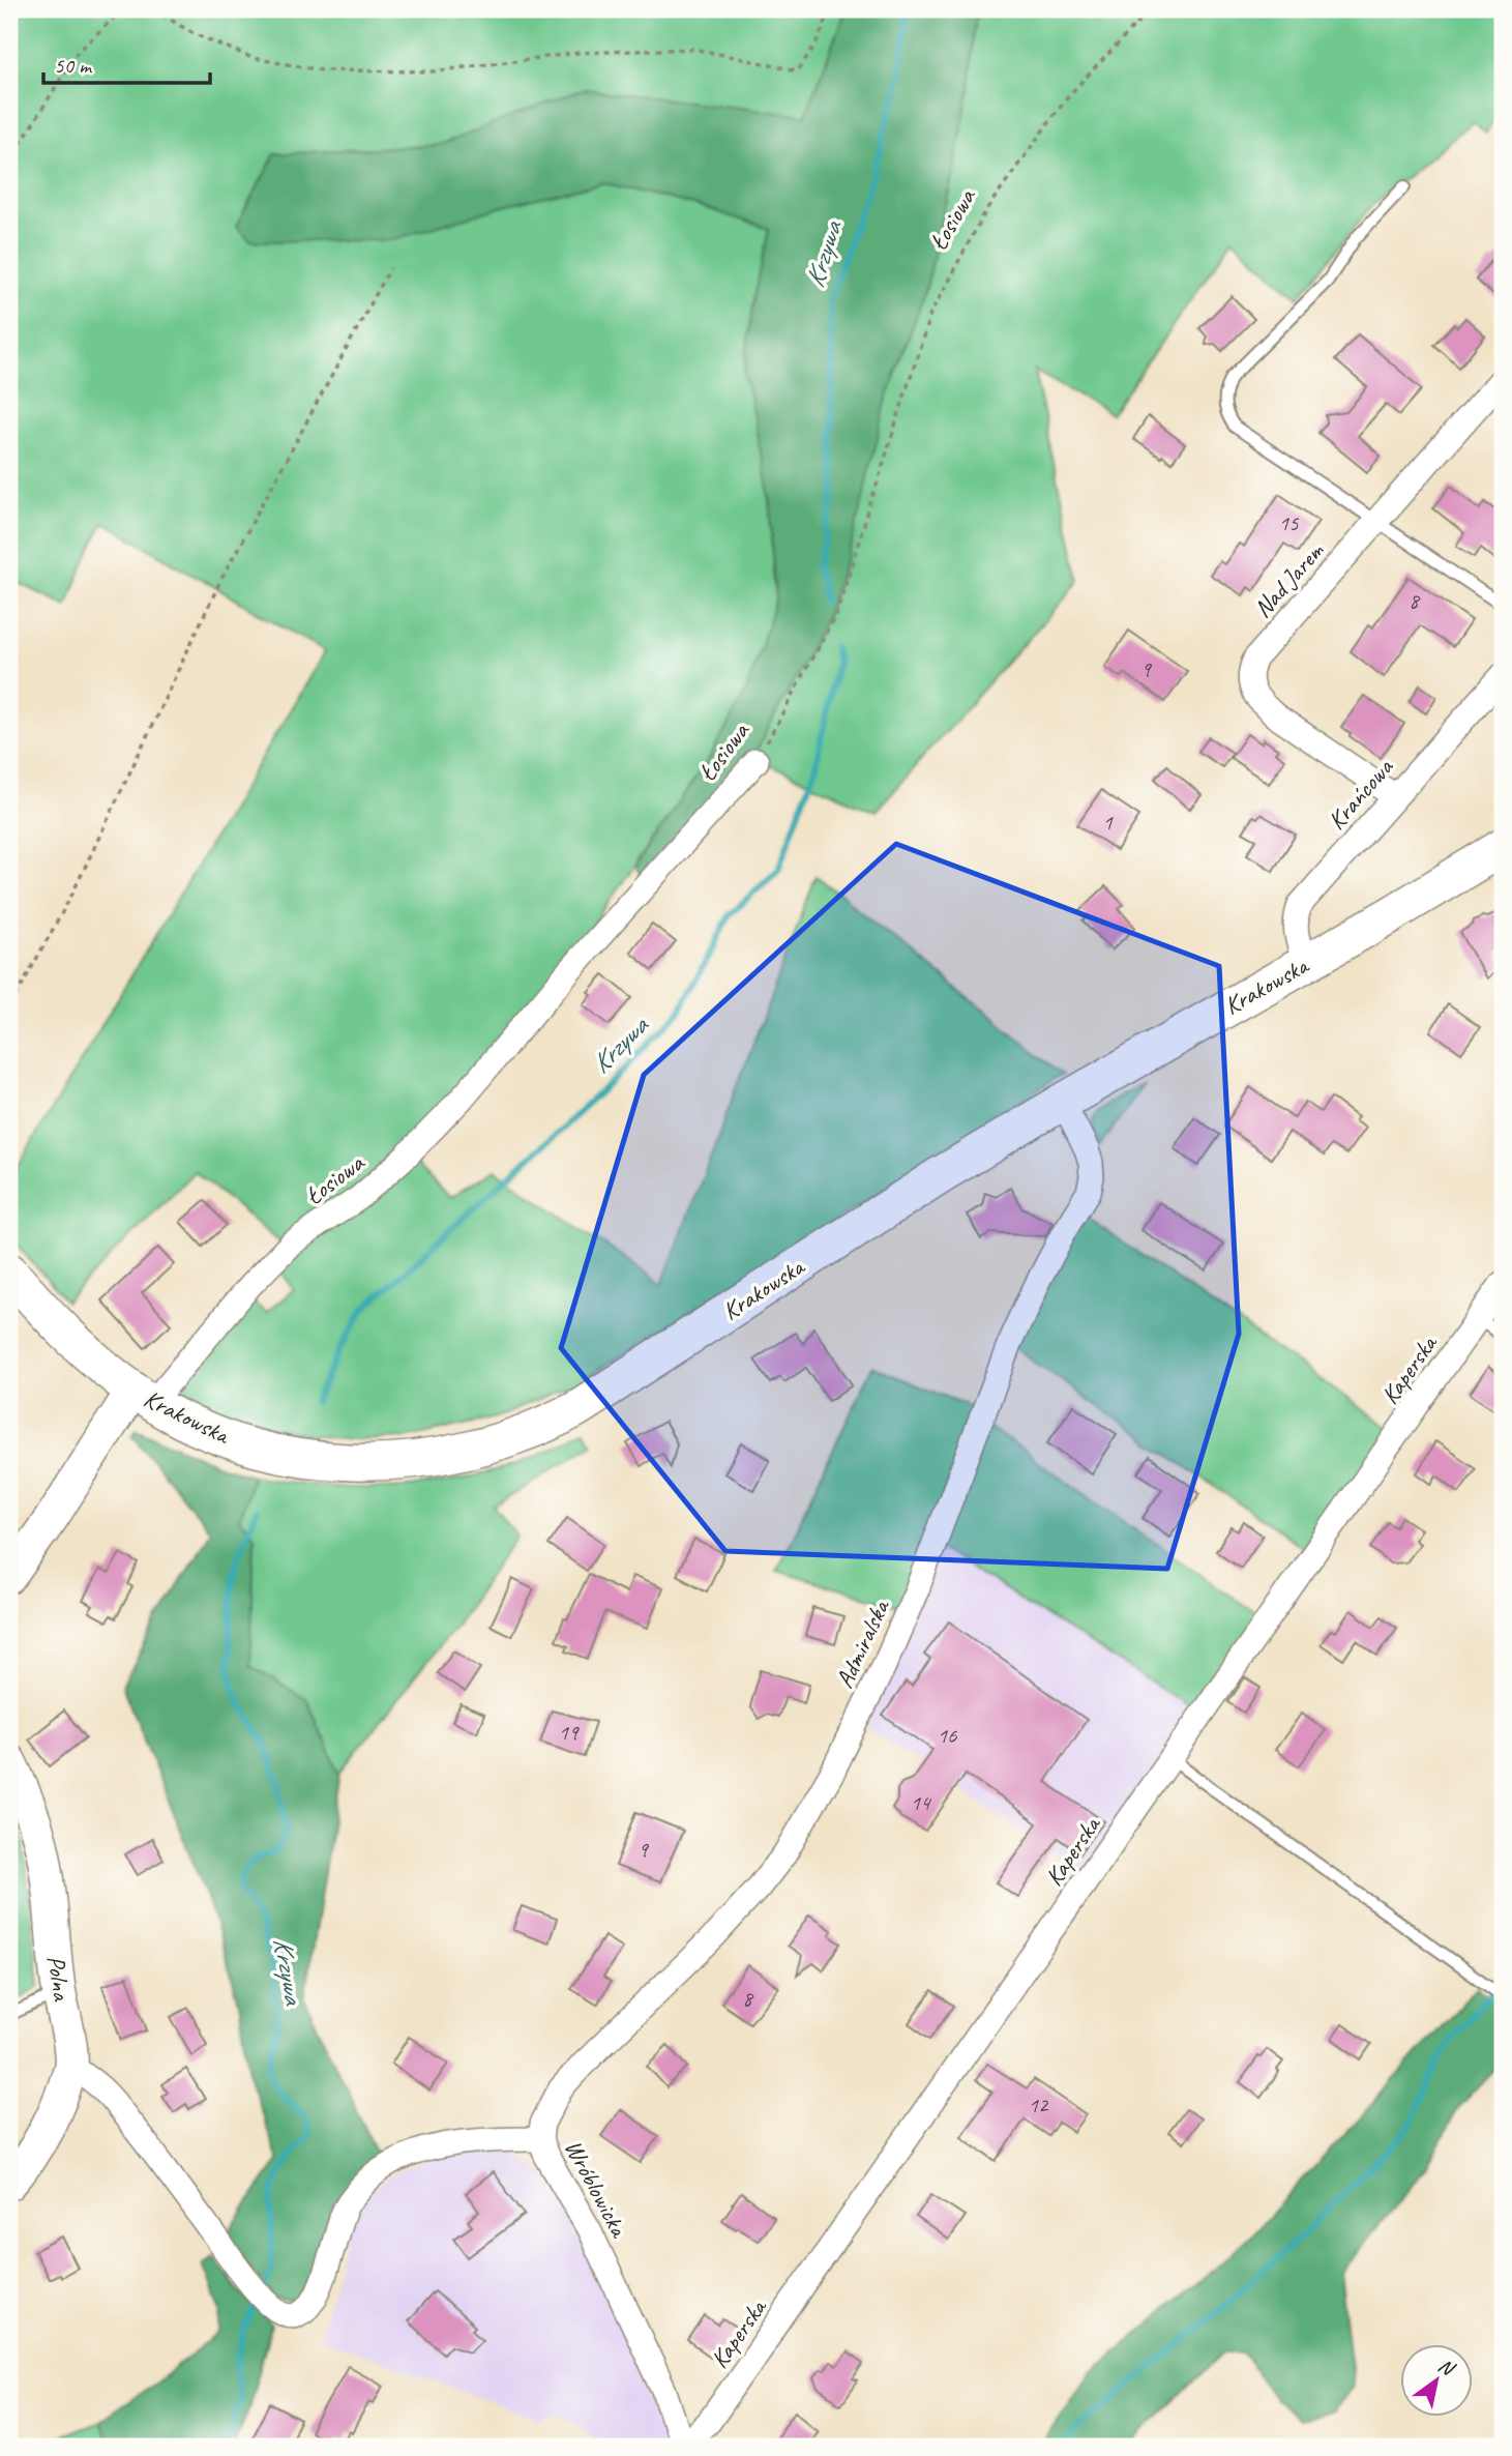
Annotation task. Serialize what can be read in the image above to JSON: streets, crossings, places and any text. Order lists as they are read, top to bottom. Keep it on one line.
{"streets":{"main road":["Krakowska"],"street":["Łosiowa","Nad Jarem","Krańcowa","Kaperska","Admiralska","Polna","Wróblowicka"]},"crossings":[["Łosiowa","Krakowska"],["Nad Jarem","Krańcowa"],["Krańcowa","Krakowska"],["Krakowska","Admiralska"],["Kaperska","Wróblowicka"],["Admiralska","Wróblowicka"],["Polna","Wróblowicka"]],"water":["Krzywa"],"house_numbers":["15","8","9","1","19","16","14","9","8","12"],"scale_bar":"50 m","north":"top right"}
